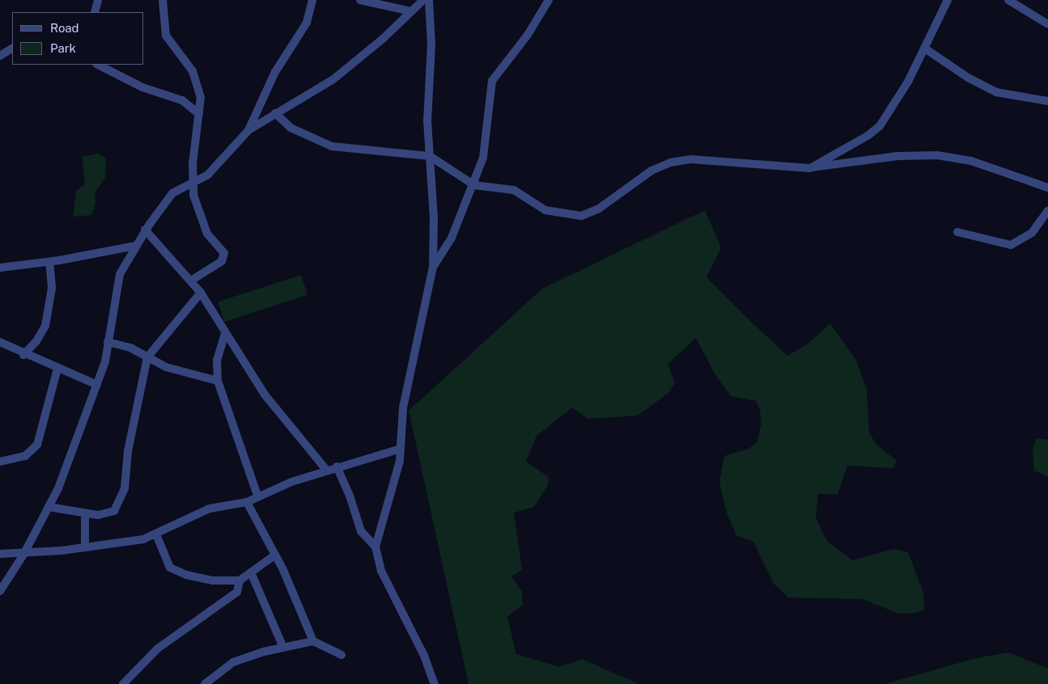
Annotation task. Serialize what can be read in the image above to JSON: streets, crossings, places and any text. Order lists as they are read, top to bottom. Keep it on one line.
{"legend":["Road","Park"]}
